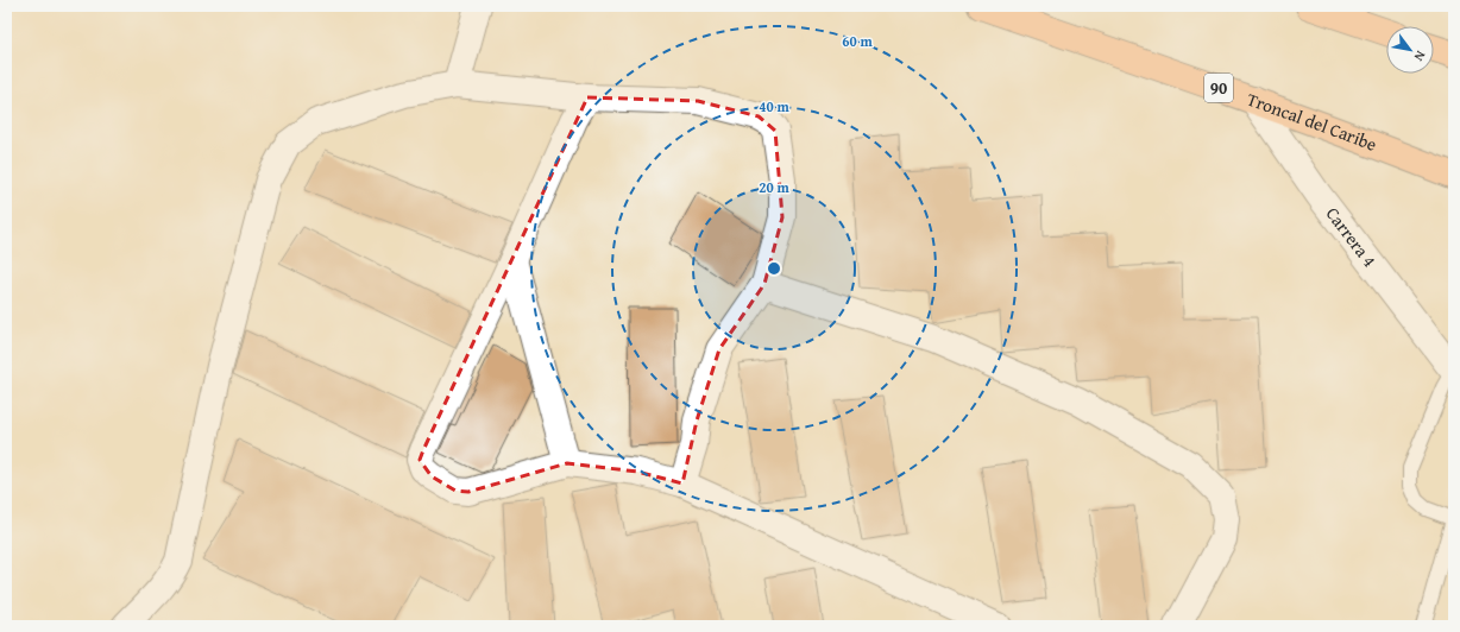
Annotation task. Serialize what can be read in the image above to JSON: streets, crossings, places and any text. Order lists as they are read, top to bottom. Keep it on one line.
{"streets":{"highway":["90","Troncal del Caribe"],"street":["Carrera 4"]},"crossings":[["Troncal del Caribe","Carrera 4"]],"north":"bottom right","rings":["60 m","40 m","20 m"]}
